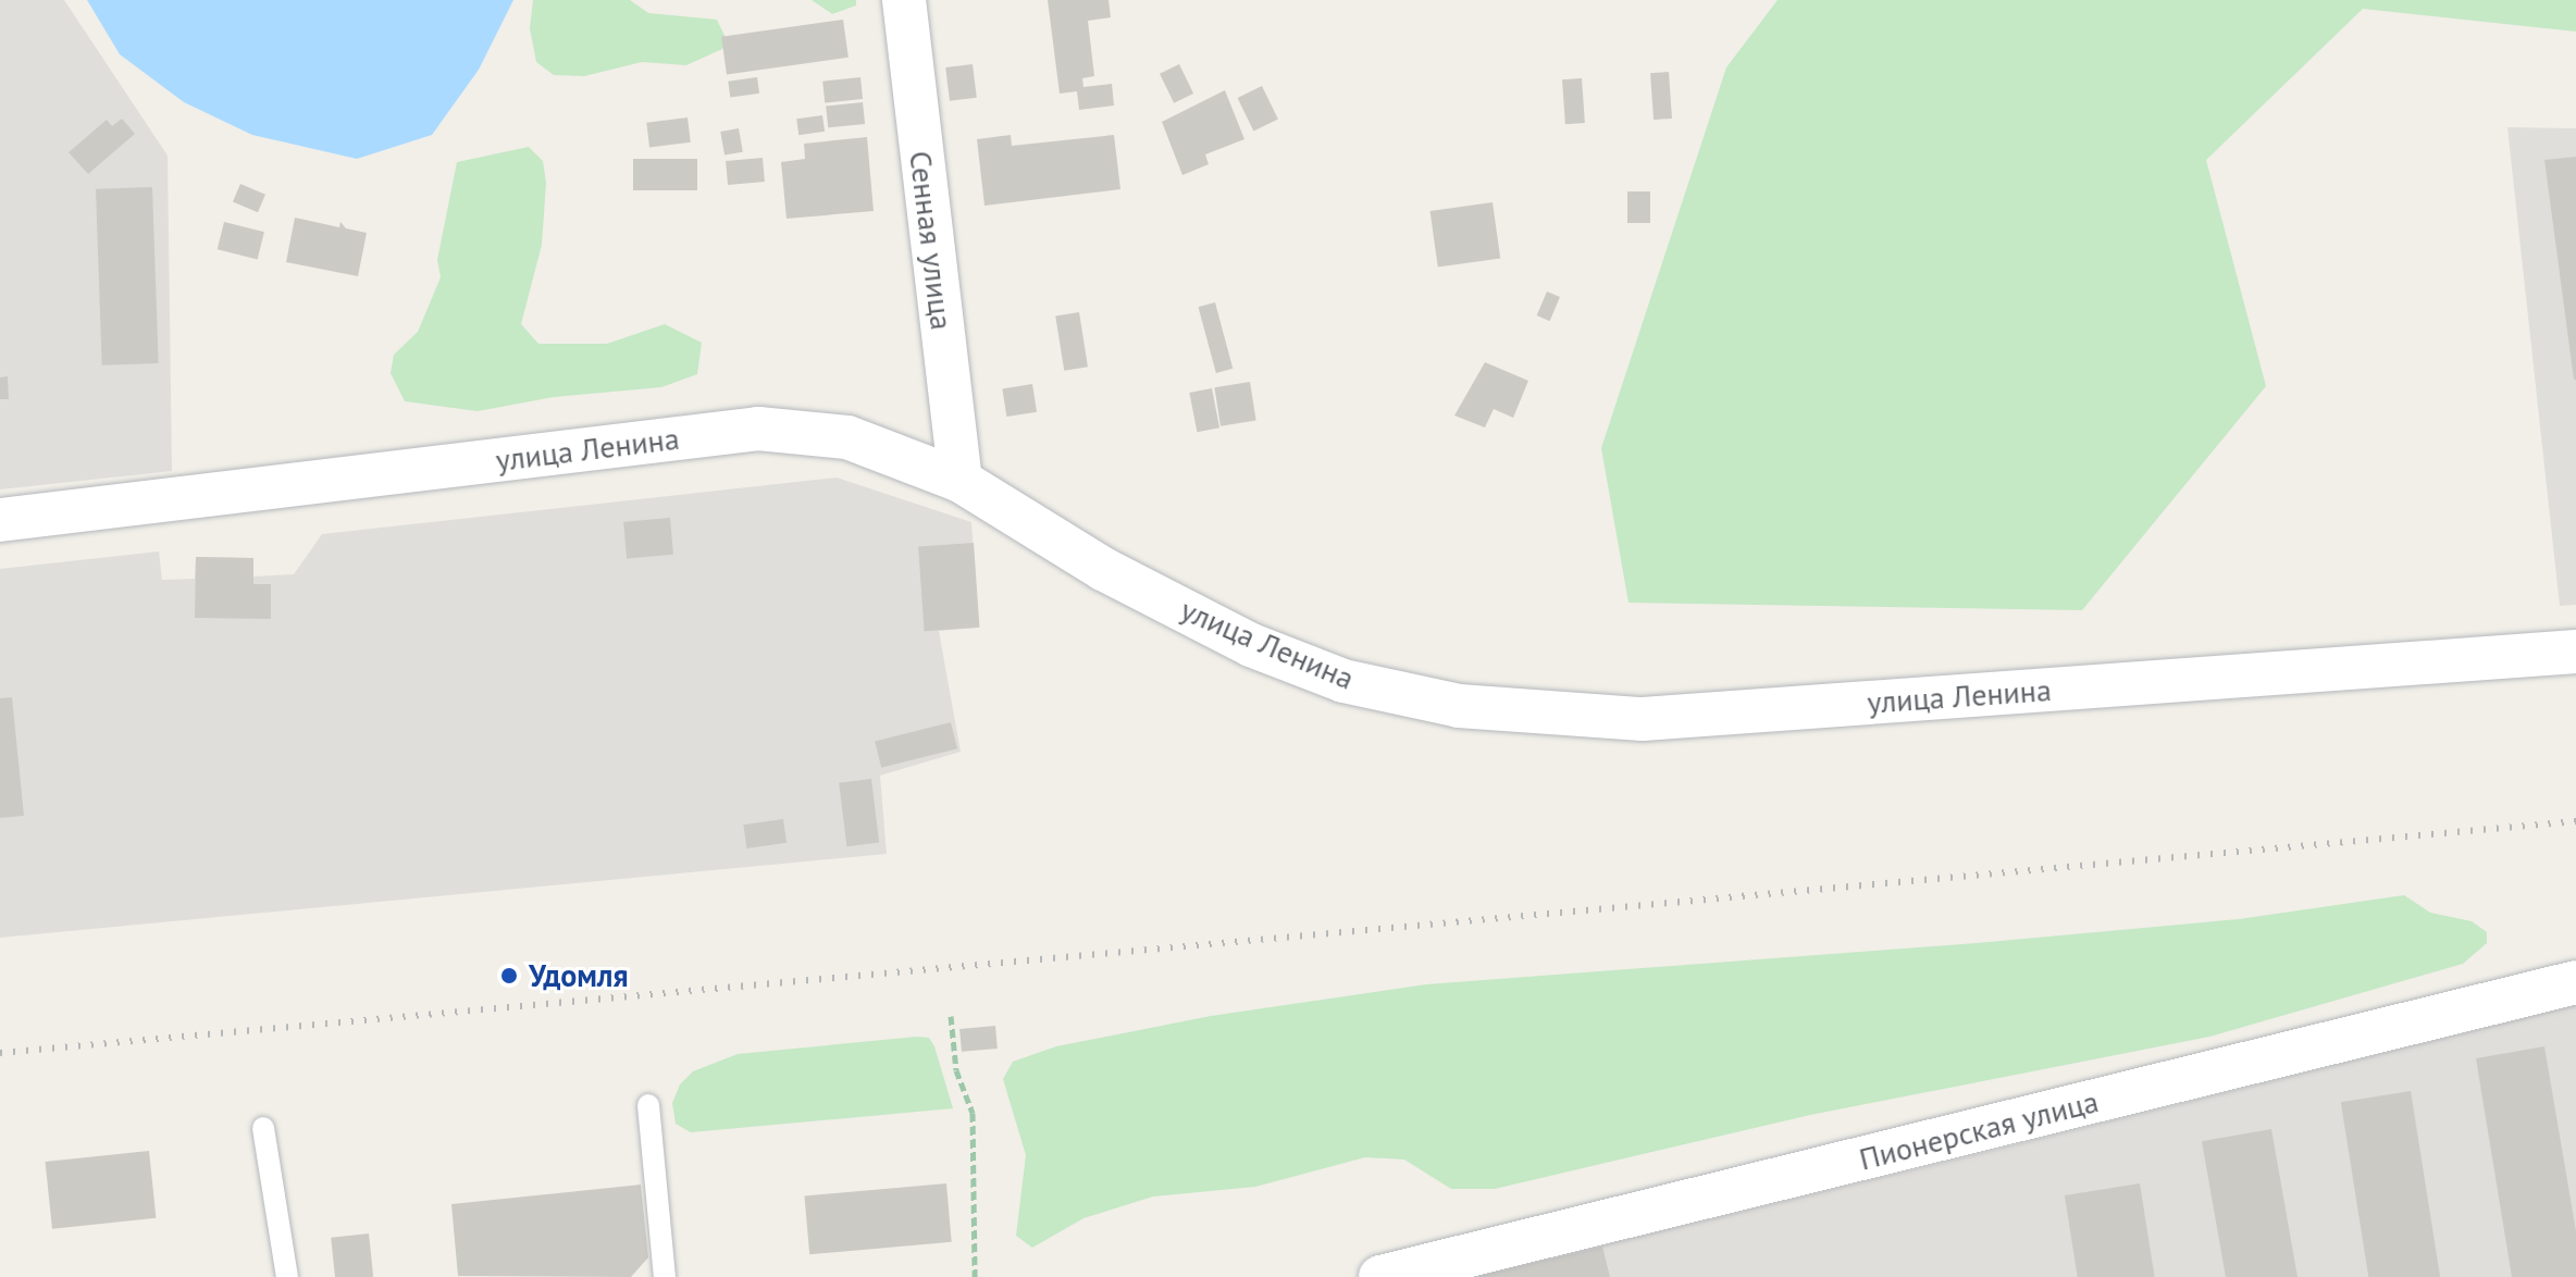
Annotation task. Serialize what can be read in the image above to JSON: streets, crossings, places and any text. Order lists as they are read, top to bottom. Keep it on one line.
{"streets":{"street":["Сенная улица","улица Ленина","Пионерская улица"]},"crossings":[["Сенная улица","улица Ленина"]],"places":["Удомля"]}
